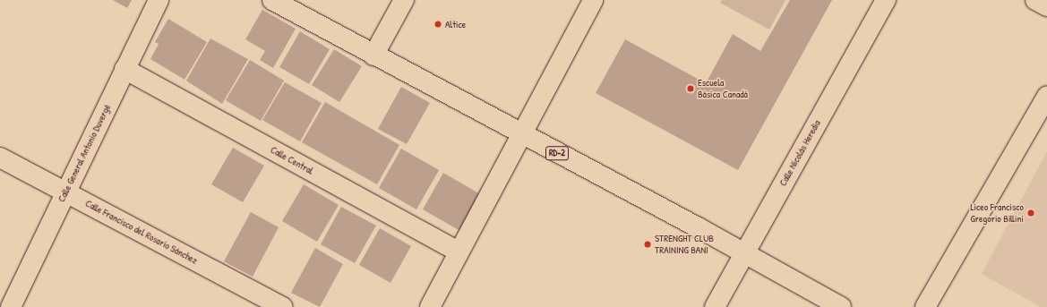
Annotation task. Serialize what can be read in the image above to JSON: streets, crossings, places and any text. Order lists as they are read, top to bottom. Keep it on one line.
{"streets":{"street":["Calle General Antonio Duvergé","RD-2","Calle Nicolás Heredia","Calle Central","Calle Francisco del Rosario Sánchez"]},"crossings":[["Calle General Antonio Duvergé","Calle Central"],["Calle General Antonio Duvergé","Calle Francisco del Rosario Sánchez"],["RD-2","Calle Nicolás Heredia"]],"places":["Altice","Escuela Básica Canadá","Liceo Francisco Gregorio Billini","STRENGHT CLUB TRAINING BANI"]}
